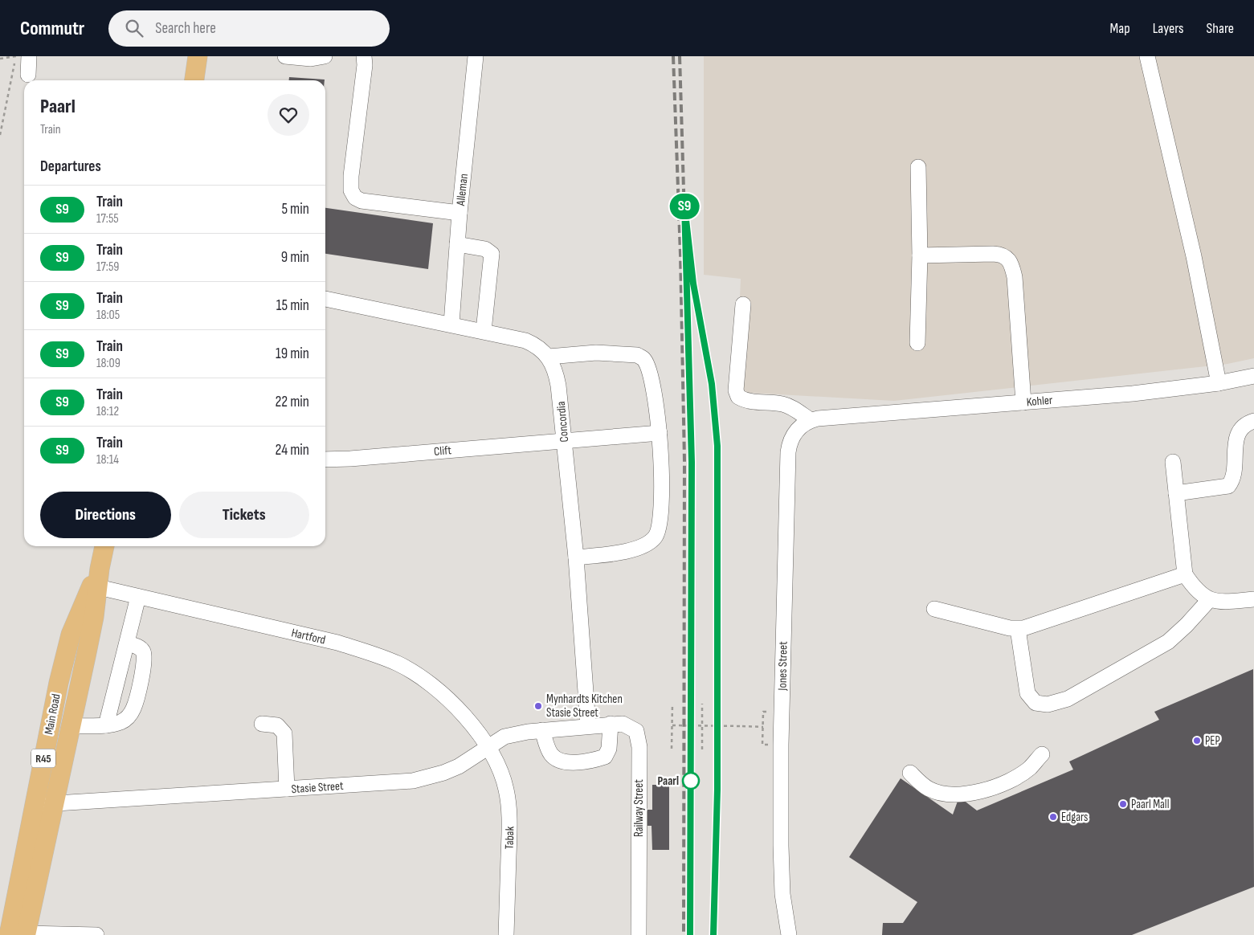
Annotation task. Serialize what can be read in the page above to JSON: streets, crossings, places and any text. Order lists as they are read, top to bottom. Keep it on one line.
{"streets":{"main road":["Main Road","R45"],"street":["Alleman","Kohler","Concordia","Clift","Hartford","Jones Street","Stasie Street","Railway Street","Tabak"]},"crossings":[["Alleman","Concordia"],["Kohler","Jones Street"],["Concordia","Clift"],["Concordia","Stasie Street"],["Concordia","Railway Street"],["Hartford","Main Road"],["Hartford","Stasie Street"],["Hartford","Tabak"],["Main Road","Stasie Street"],["Stasie Street","Railway Street"],["Stasie Street","Tabak"]],"places":["Mynhardts Kitchen Stasie Street","PEP","Paarl","Paarl Mall","Edgars"],"page":{"header":"Commutr","search":"Search here","nav":["Map","Layers","Share"],"on_map":"S9","heading":[["Paarl","Train"],"Departures"],"list":[{"mark":"S9","name":"Train","note":"17:55","value":"5 min"},{"mark":"S9","name":"Train","note":"17:59","value":"9 min"},{"mark":"S9","name":"Train","note":"18:05","value":"15 min"},{"mark":"S9","name":"Train","note":"18:09","value":"19 min"},{"mark":"S9","name":"Train","note":"18:12","value":"22 min"},{"mark":"S9","name":"Train","note":"18:14","value":"24 min"}],"buttons":["Directions","Tickets"]}}
